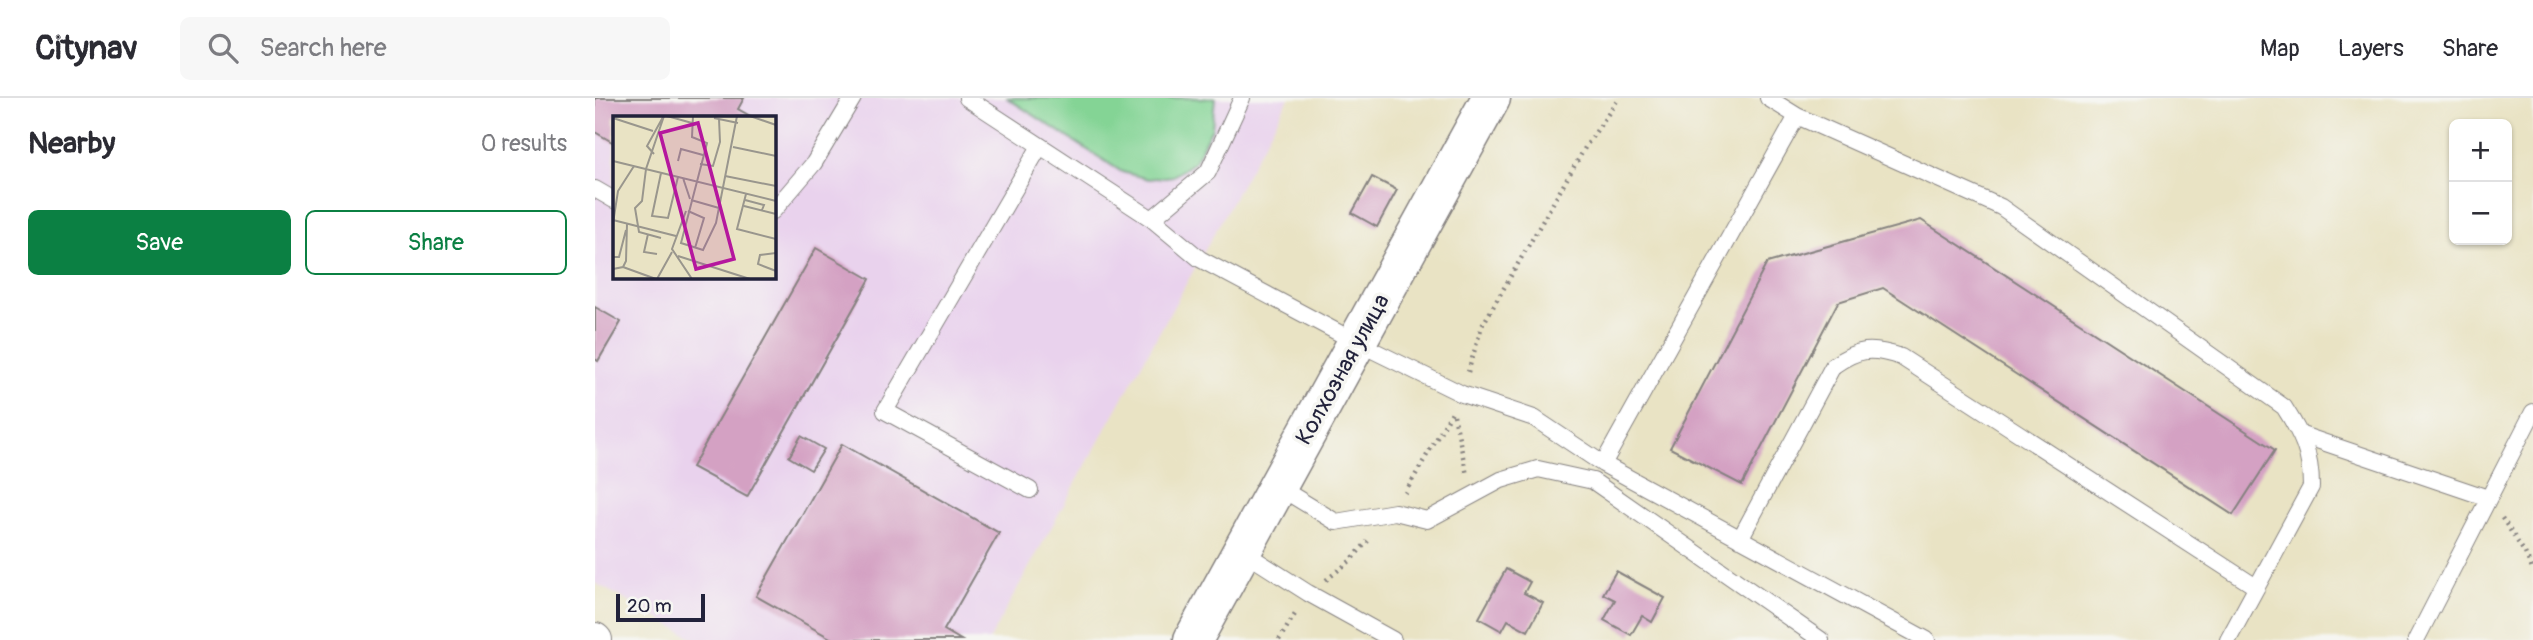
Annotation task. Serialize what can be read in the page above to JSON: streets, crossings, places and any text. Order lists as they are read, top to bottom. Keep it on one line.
{"streets":{"main road":["Колхозная улица"]},"scale_bar":"20 m","page":{"header":"Citynav","search":"Search here","nav":["Map","Layers","Share"],"heading":["Nearby","0 results"],"map_buttons":["+","−"],"buttons":["Save","Share"],"scale":"20 m"}}
